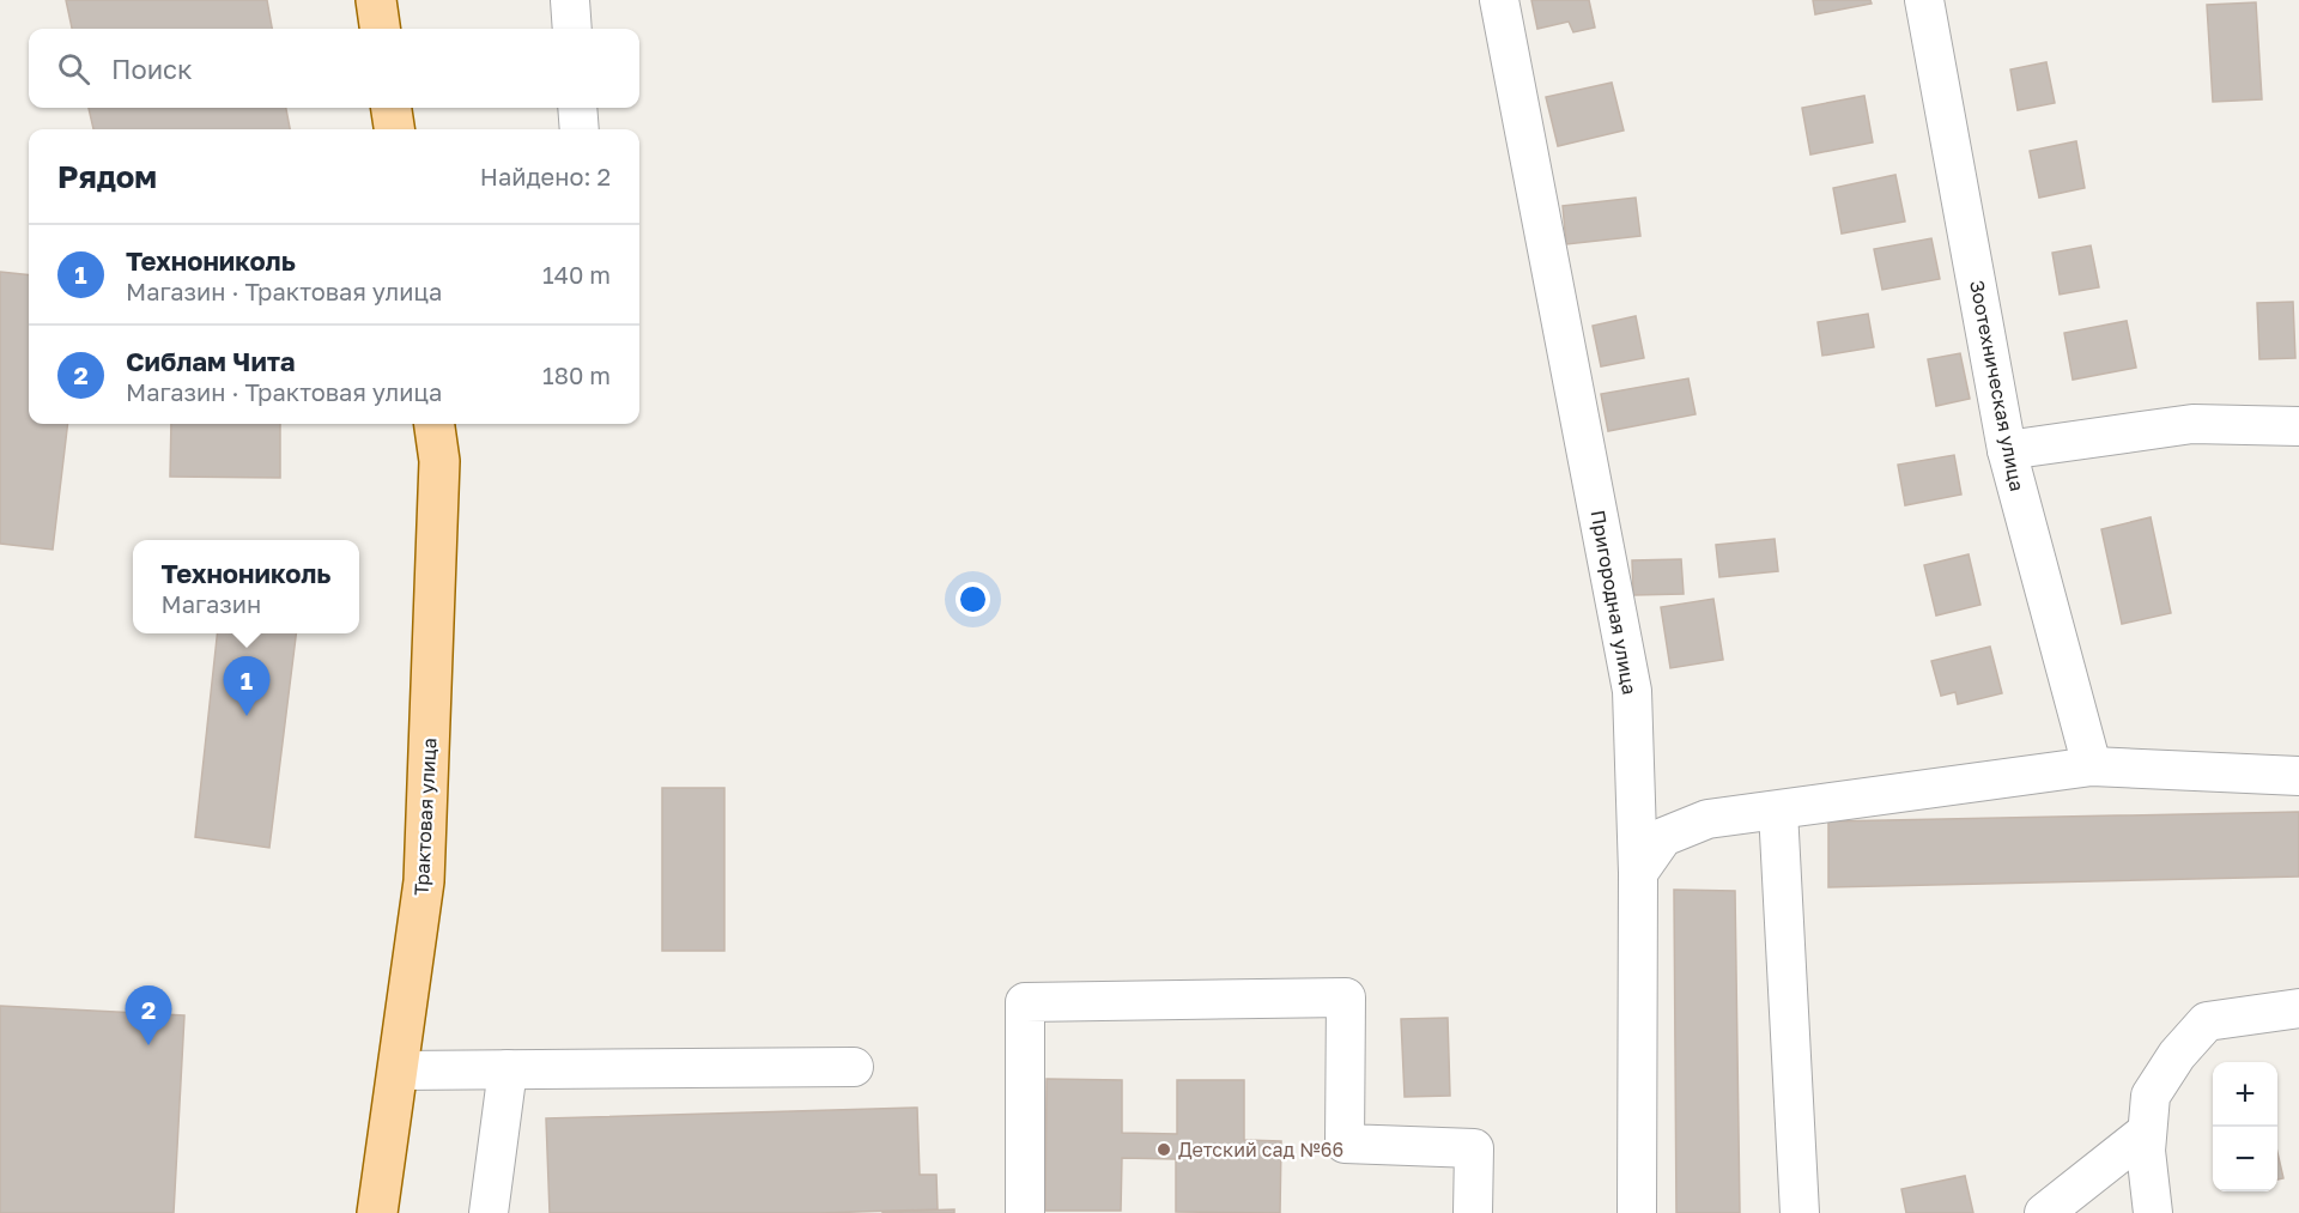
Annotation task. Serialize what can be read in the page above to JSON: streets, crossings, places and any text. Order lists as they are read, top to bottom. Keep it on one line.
{"streets":{"main road":["Трактовая улица"],"street":["Зоотехническая улица","Пригородная улица"]},"places":["Детский сад №66"],"page":{"search":"Поиск","heading":["Рядом","Найдено: 2"],"list":[{"mark":"1","name":"Технониколь","note":"Магазин · Трактовая улица","value":"140 m"},{"mark":"2","name":"Сиблам Чита","note":"Магазин · Трактовая улица","value":"180 m"}],"popup":["Технониколь","Магазин"],"pins":["1","2"],"map_buttons":["+","−"]}}
